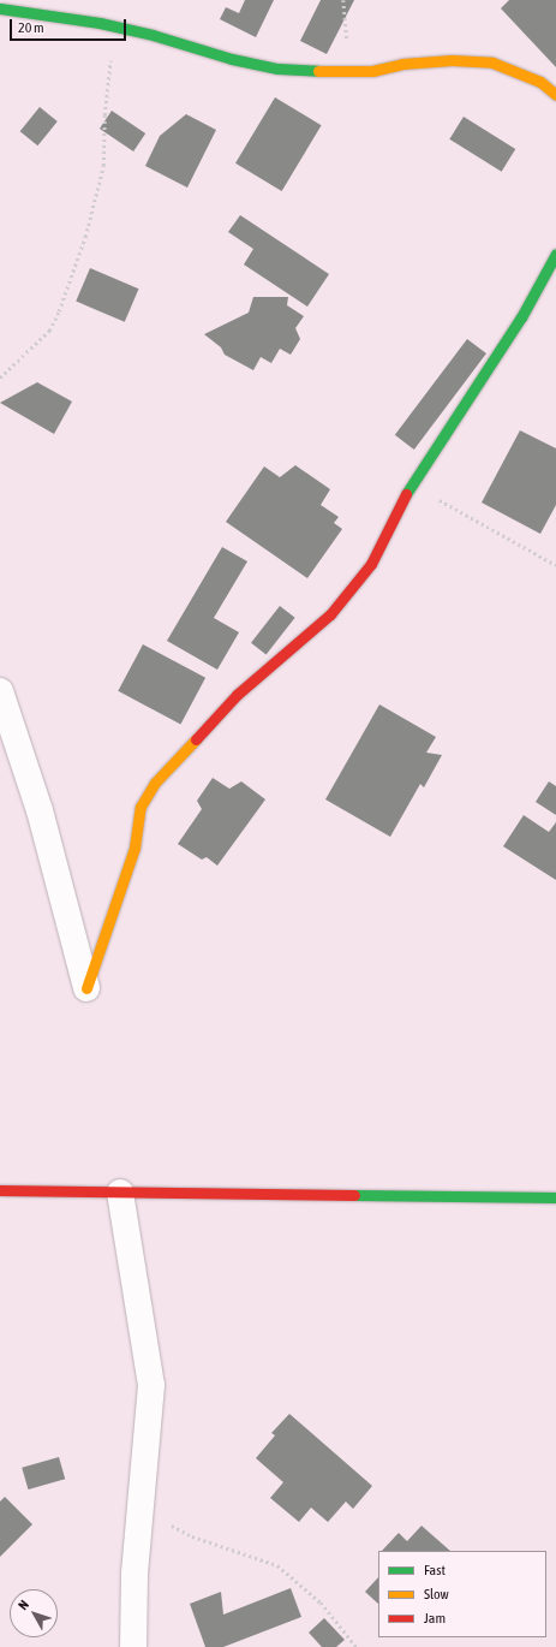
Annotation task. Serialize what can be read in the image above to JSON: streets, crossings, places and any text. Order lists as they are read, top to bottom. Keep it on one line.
{"legend":["Fast","Slow","Jam"],"scale_bar":"20 m","north":"top left"}
